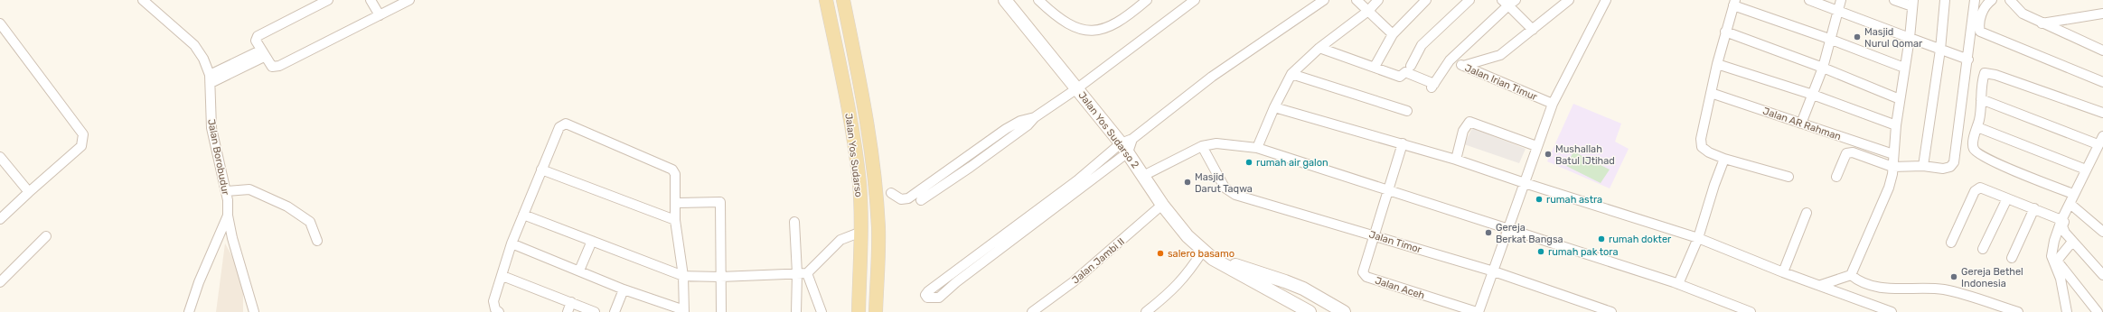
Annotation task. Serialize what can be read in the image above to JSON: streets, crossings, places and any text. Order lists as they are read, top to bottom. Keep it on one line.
{"streets":{"main road":["Jalan Yos Sudarso 2","Jalan Yos Sudarso"],"street":["Jalan Irian Timur","Jalan AR Rahman","Jalan Borobudur","Jalan Timor","Jalan Jambi II","Jalan Aceh"]},"crossings":[["Jalan Yos Sudarso 2","Jalan Jambi II"],["Jalan Timor","Jalan Aceh"]],"places":["Masjid Nurul Qomar","Mushallah Batul IJtihad","rumah air galon","Masjid Darut Taqwa","rumah astra","Gereja Berkat Bangsa","rumah dokter","rumah pak tora","salero basamo","Gereja Bethel Indonesia"]}
